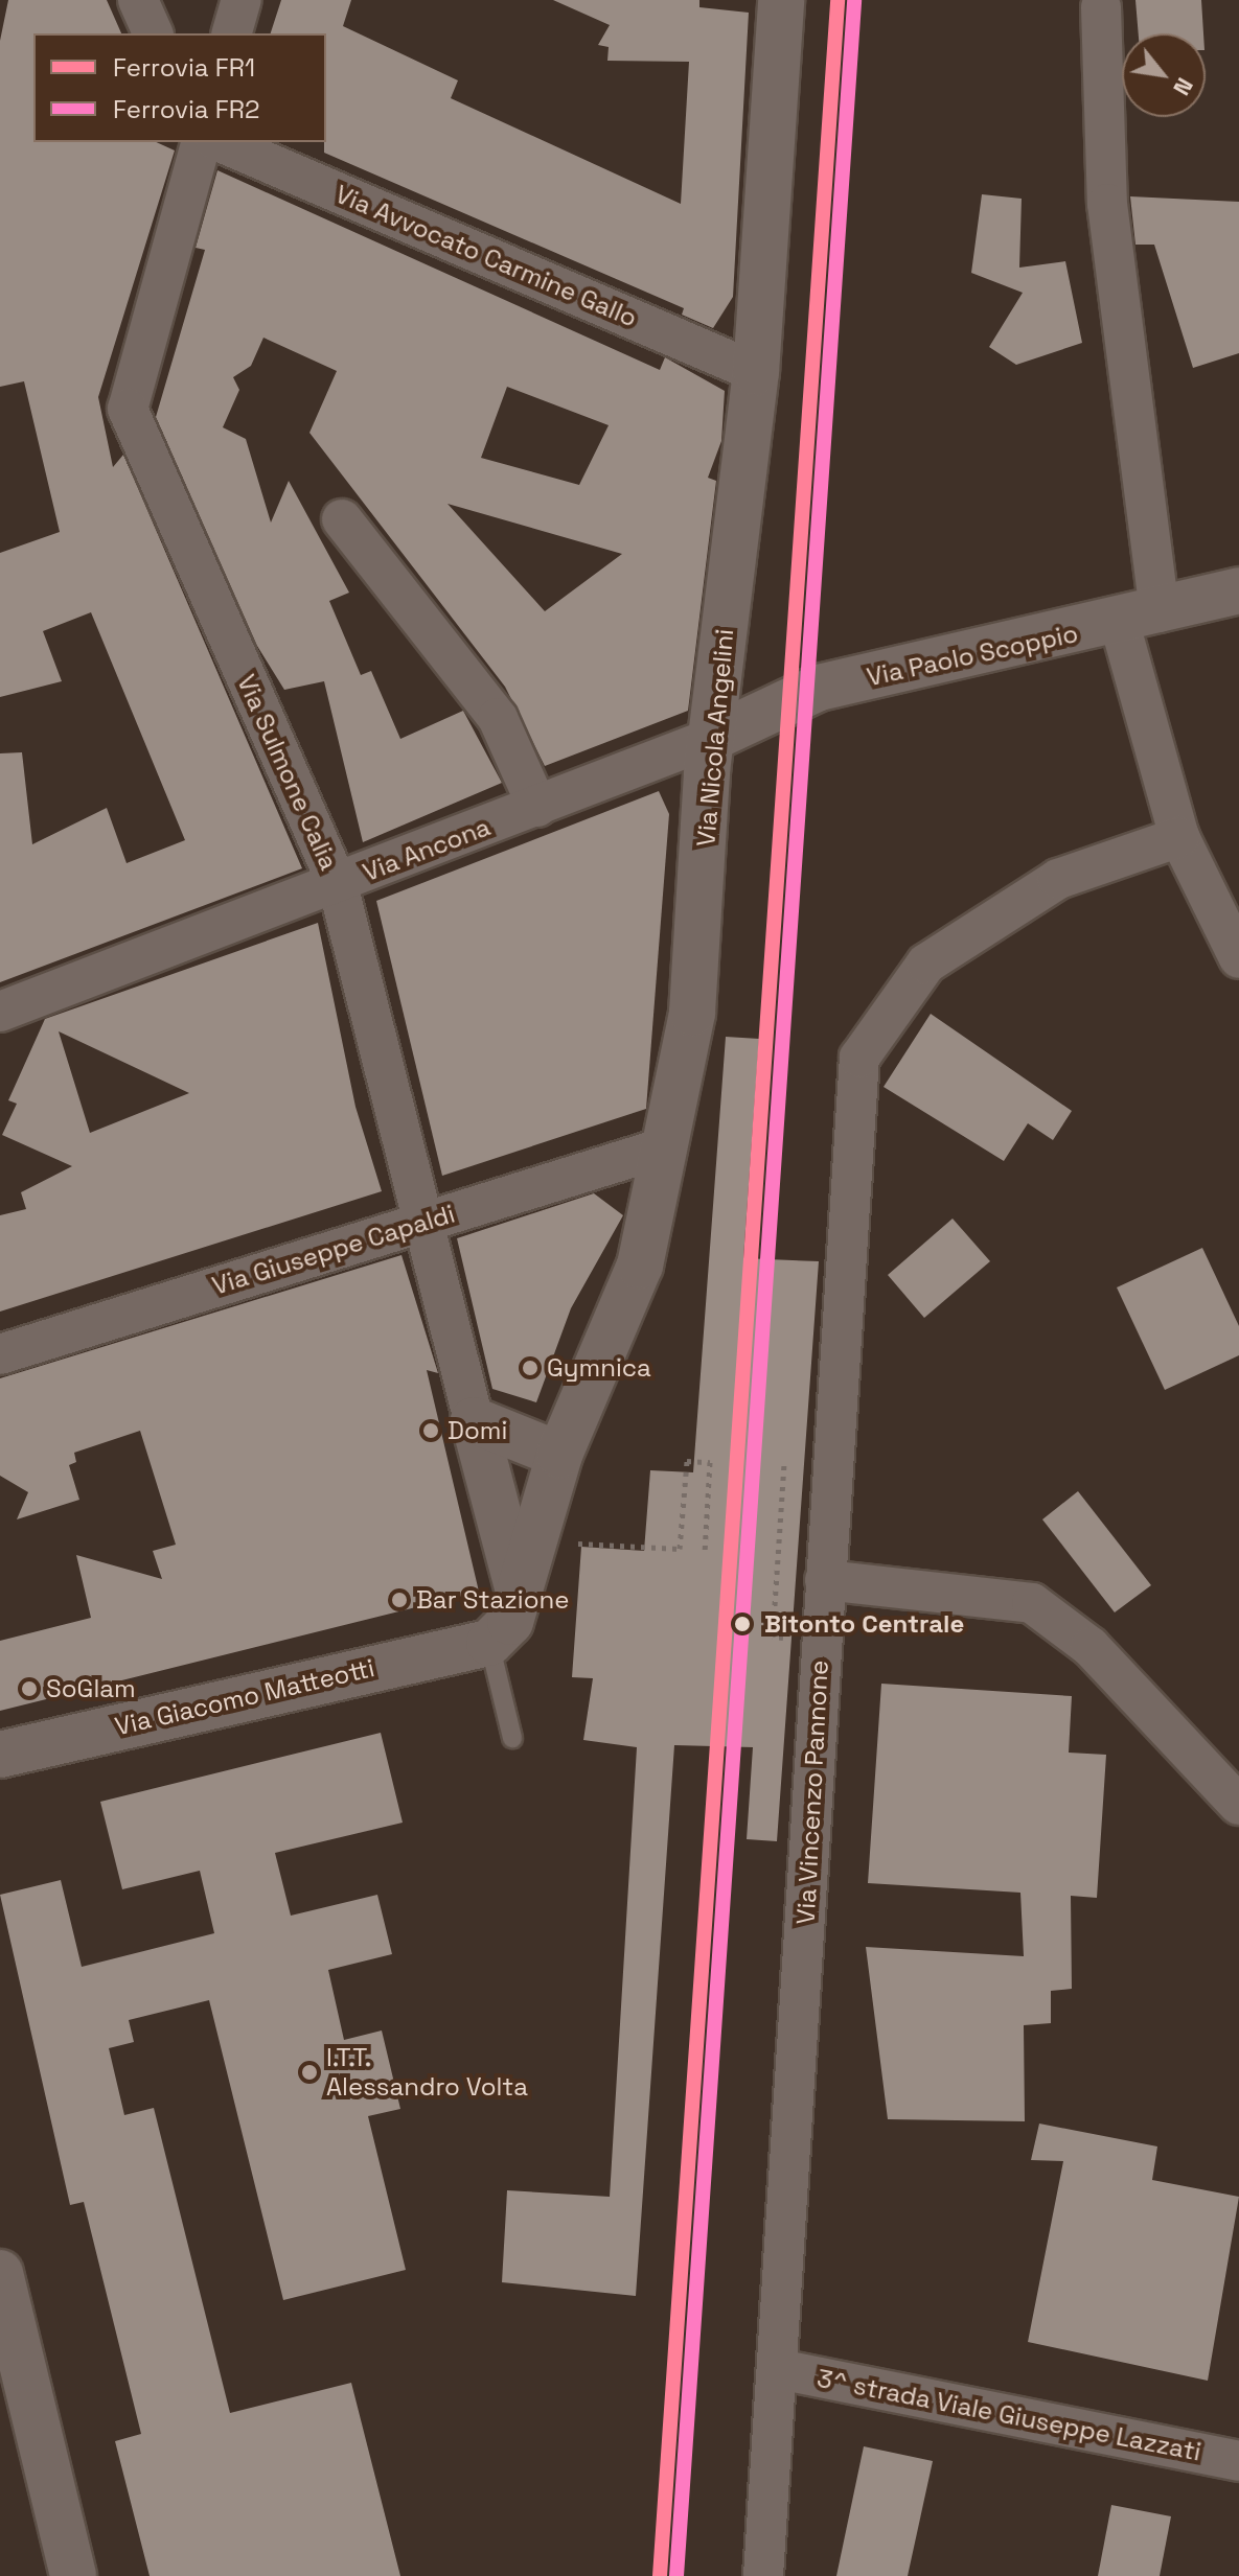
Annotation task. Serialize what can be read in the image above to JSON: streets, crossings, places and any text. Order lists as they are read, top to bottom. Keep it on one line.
{"streets":{"street":["Via Avvocato Carmine Gallo","Via Paolo Scoppio","Via Nicola Angelini","Via Sulmone Calia","Via Ancona","Via Giuseppe Capaldi","Via Giacomo Matteotti","Via Vincenzo Pannone","3^ strada Viale Giuseppe Lazzati"]},"crossings":[["Via Avvocato Carmine Gallo","Via Nicola Angelini"],["Via Paolo Scoppio","Via Nicola Angelini"],["Via Paolo Scoppio","Via Ancona"],["Via Nicola Angelini","Via Ancona"],["Via Nicola Angelini","Via Giuseppe Capaldi"],["Via Nicola Angelini","Via Giacomo Matteotti"],["Via Sulmone Calia","Via Ancona"],["Via Sulmone Calia","Via Giuseppe Capaldi"],["Via Vincenzo Pannone","3^ strada Viale Giuseppe Lazzati"]],"places":["Gymnica","Domi","Bar Stazione","Bitonto Centrale","SoGlam","I.T.T. Alessandro Volta"],"lines":["rail line FR1","rail line FR2"],"legend":["Ferrovia FR1","Ferrovia FR2"],"north":"bottom right"}
